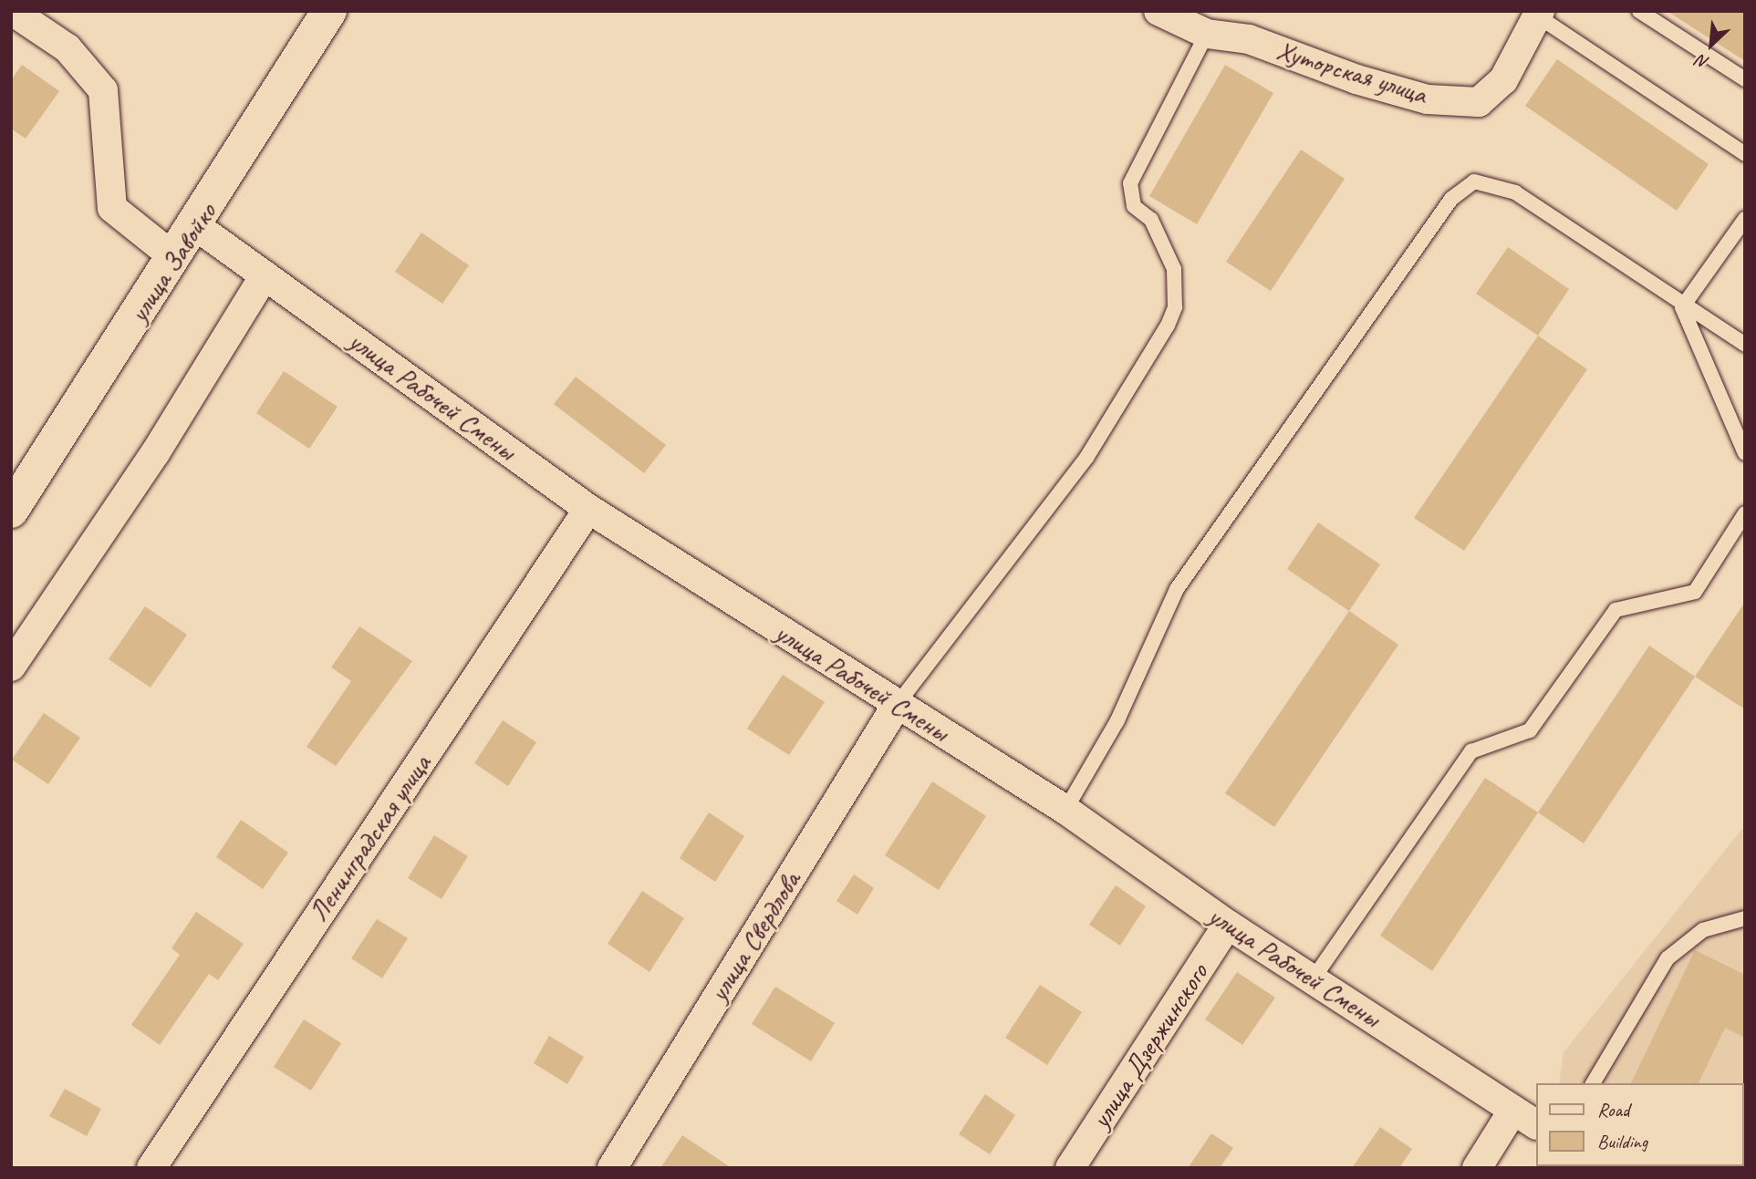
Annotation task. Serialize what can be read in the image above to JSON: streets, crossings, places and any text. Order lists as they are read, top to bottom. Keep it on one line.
{"streets":{"main road":["улица Завойко"],"street":["Хуторская улица","улица Рабочей Смены","Ленинградская улица","улица Свердлова","улица Дзержинского"]},"crossings":[["улица Завойко","улица Рабочей Смены"],["улица Рабочей Смены","Ленинградская улица"],["улица Рабочей Смены","улица Свердлова"],["улица Рабочей Смены","улица Дзержинского"]],"legend":["Road","Building"],"north":"bottom left"}
